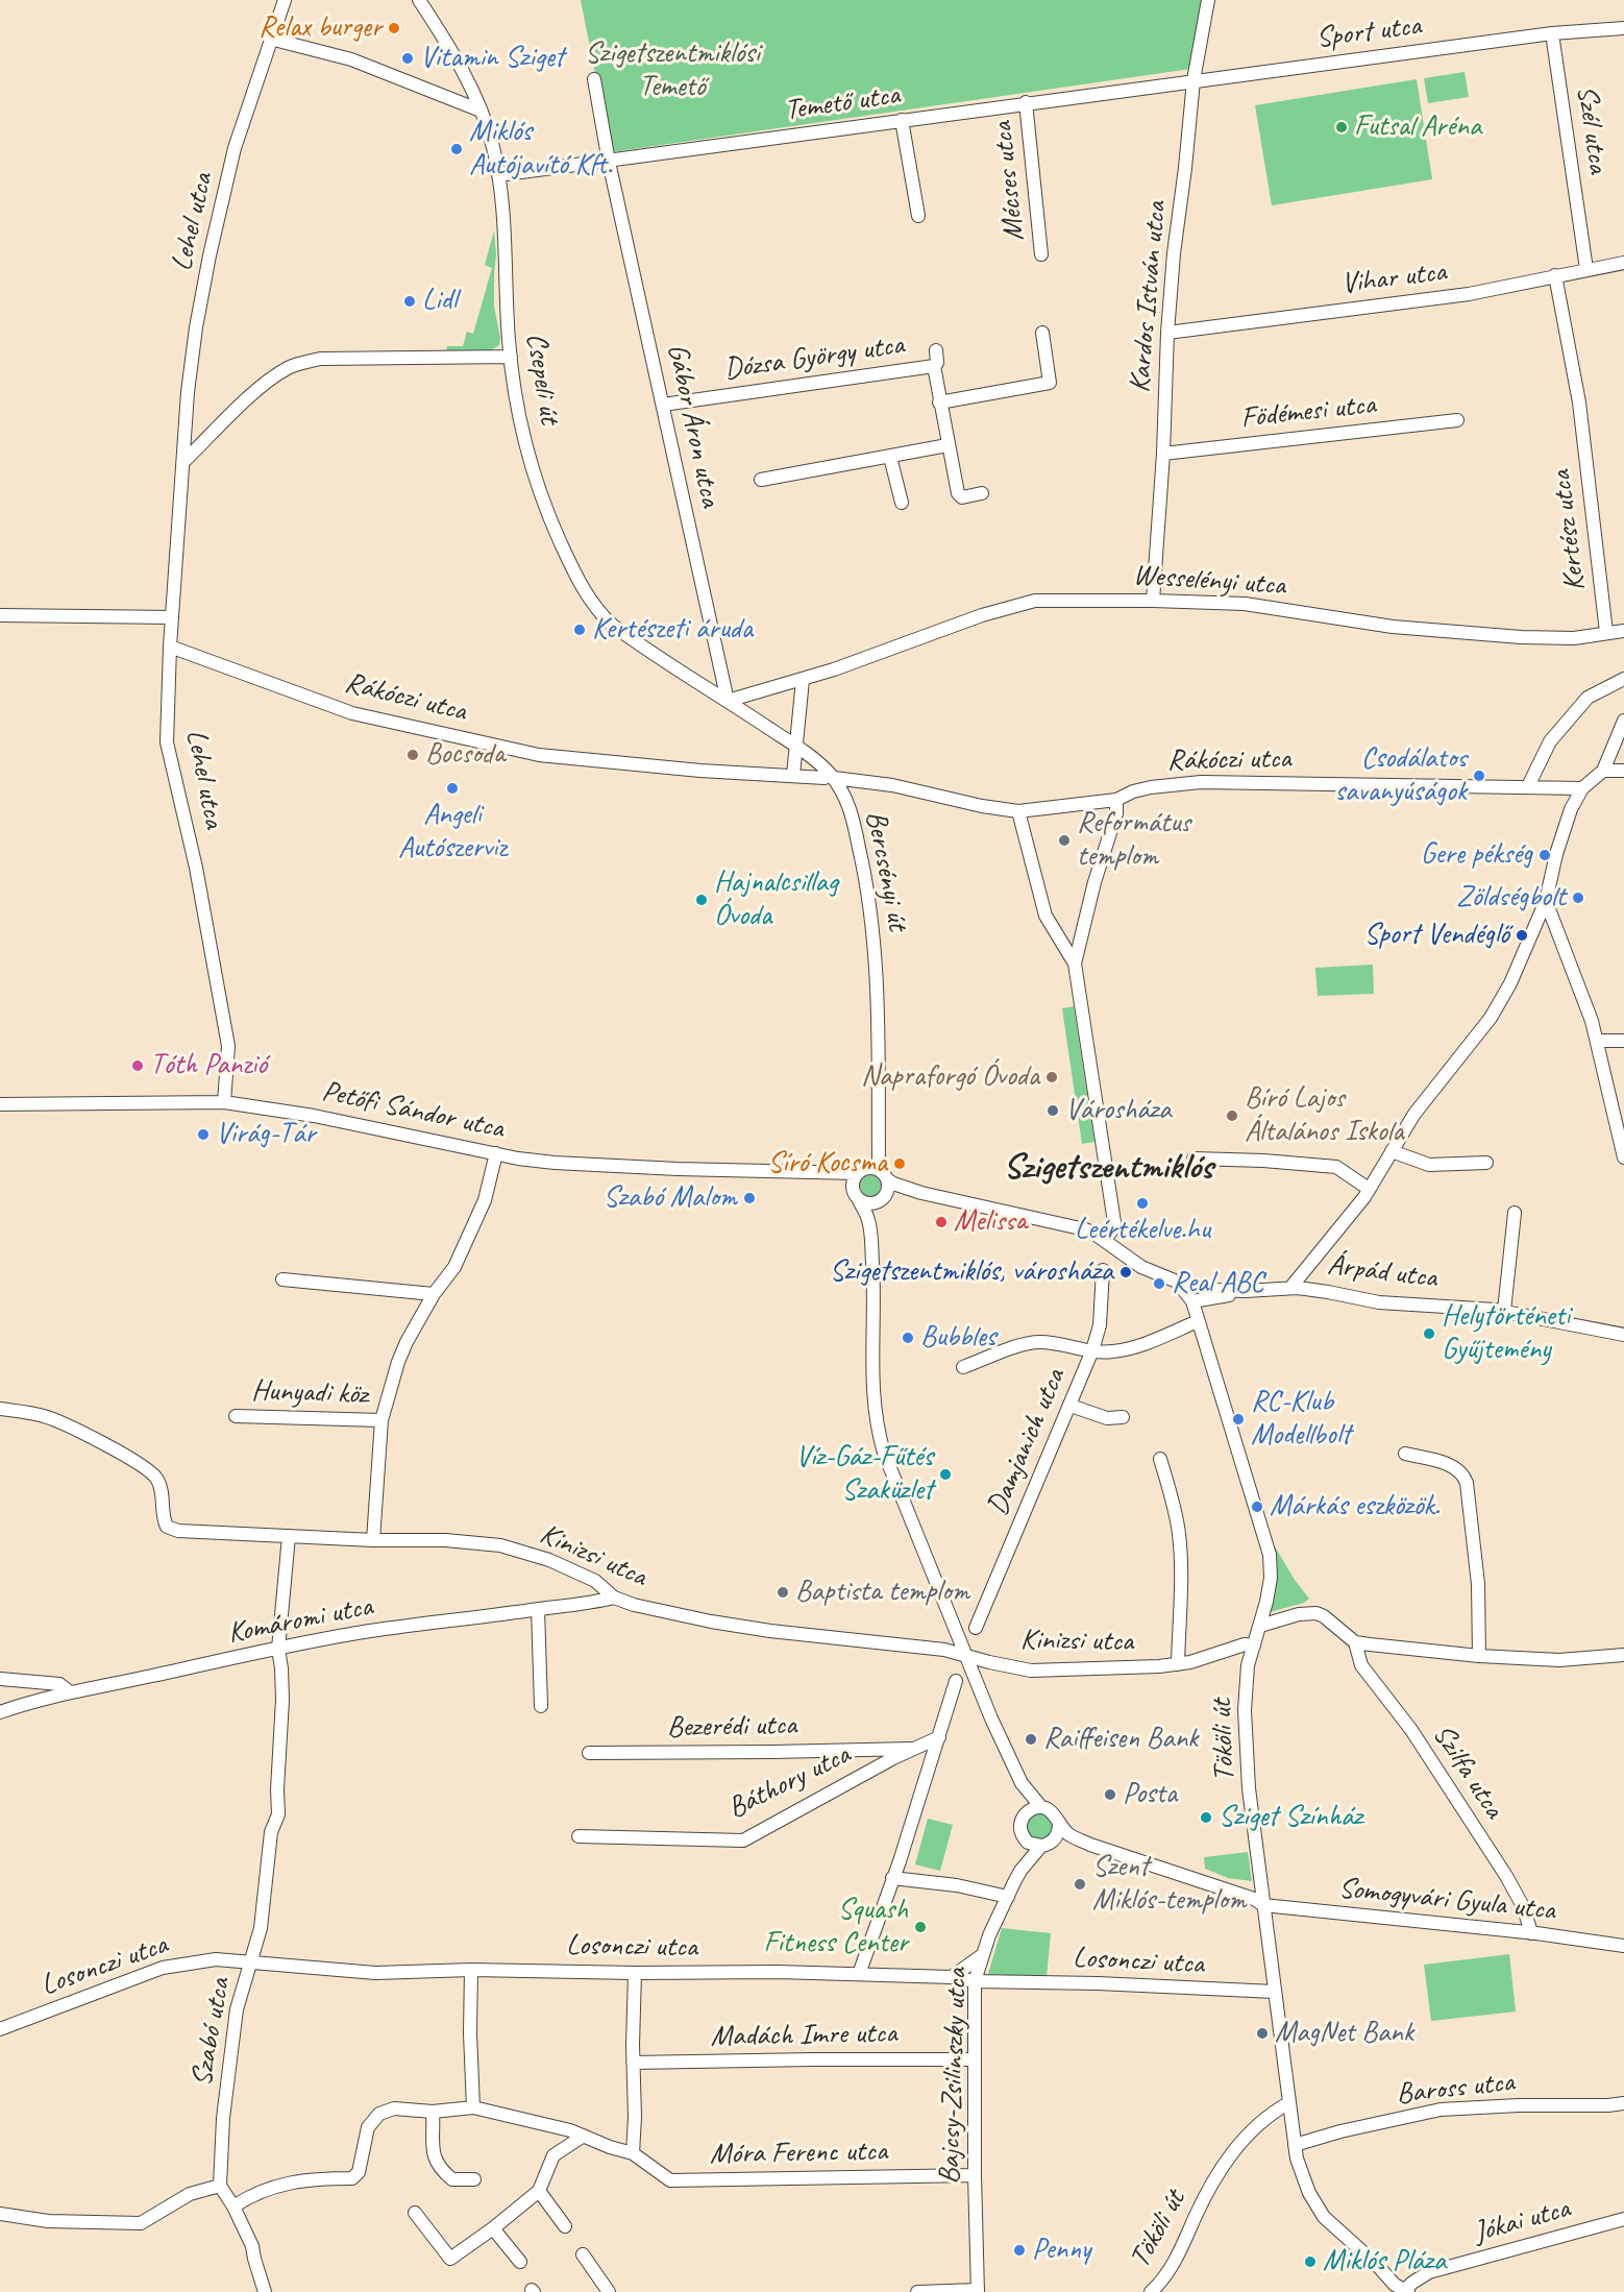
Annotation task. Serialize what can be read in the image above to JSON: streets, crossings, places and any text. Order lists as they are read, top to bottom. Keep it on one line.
{"streets":{"street":["Sport utca","Temető utca","Szél utca","Mécses utca","Lehel utca","Vihar utca","Kardos István utca","Dózsa György utca","Csepeli út","Födémesi utca","Gábor Áron utca","Kertész utca","Wesselényi utca","Rákóczi utca","Bercsényi út","Petőfi Sándor utca","Árpád utca","Hunyadi köz","Damjanich utca","Kinizsi utca","Komáromi utca","Bezerédi utca","Tököli út","Szilfa utca","Báthory utca","Somogyvári Gyula utca","Losonczi utca","Szabó utca","Madách Imre utca","Bajcsy-Zsilinszky utca","Baross utca","Móra Ferenc utca","Jókai utca"]},"crossings":[["Sport utca","Temető utca"],["Sport utca","Szél utca"],["Sport utca","Kardos István utca"],["Temető utca","Mécses utca"],["Temető utca","Kardos István utca"],["Temető utca","Csepeli út"],["Temető utca","Gábor Áron utca"],["Szél utca","Vihar utca"],["Lehel utca","Rákóczi utca"],["Lehel utca","Petőfi Sándor utca"],["Vihar utca","Kardos István utca"],["Vihar utca","Kertész utca"],["Kardos István utca","Födémesi utca"],["Kardos István utca","Wesselényi utca"],["Dózsa György utca","Gábor Áron utca"],["Csepeli út","Gábor Áron utca"],["Csepeli út","Wesselényi utca"],["Csepeli út","Bercsényi út"],["Gábor Áron utca","Wesselényi utca"],["Gábor Áron utca","Bercsényi út"],["Kertész utca","Wesselényi utca"],["Wesselényi utca","Bercsényi út"],["Rákóczi utca","Bercsényi út"],["Bercsényi út","Petőfi Sándor utca"],["Árpád utca","Tököli út"],["Kinizsi utca","Komáromi utca"],["Kinizsi utca","Tököli út"],["Kinizsi utca","Szabó utca"],["Komáromi utca","Szabó utca"],["Bezerédi utca","Báthory utca"],["Tököli út","Somogyvári Gyula utca"],["Tököli út","Losonczi utca"],["Szilfa utca","Somogyvári Gyula utca"],["Losonczi utca","Szabó utca"],["Losonczi utca","Bajcsy-Zsilinszky utca"],["Madách Imre utca","Bajcsy-Zsilinszky utca"],["Bajcsy-Zsilinszky utca","Móra Ferenc utca"]],"districts":["Szigetszentmiklós"],"parks":["Szigetszentmiklósi Temető"],"places":["Relax burger","Vitamin Sziget","Futsal Aréna","Miklós Autójavító Kft.","Lidl","Kertészeti áruda","Bocsoda","Csodálatos savanyúságok","Angeli Autószerviz","Református templom","Gere pékség","Zöldségbolt","Hajnalcsillag Óvoda","Sport Vendéglő","Tóth Panzió","Napraforgó Óvoda","Városháza","Bíró Lajos Általános Iskola","Virág-Tár","Síró Kocsma","Szabó Malom","Leértékelve.hu","Melissa","Szigetszentmiklós, városháza","Real ABC","Helytörténeti Gyűjtemény","Bubbles","RC-Klub Modellbolt","Víz-Gáz-Fűtés Szaküzlet","Márkás eszközök.","Baptista templom","Raiffeisen Bank","Posta","Sziget Színház","Szent Miklós-templom","Squash Fitness Center","MagNet Bank","Penny","Miklós Pláza"]}
